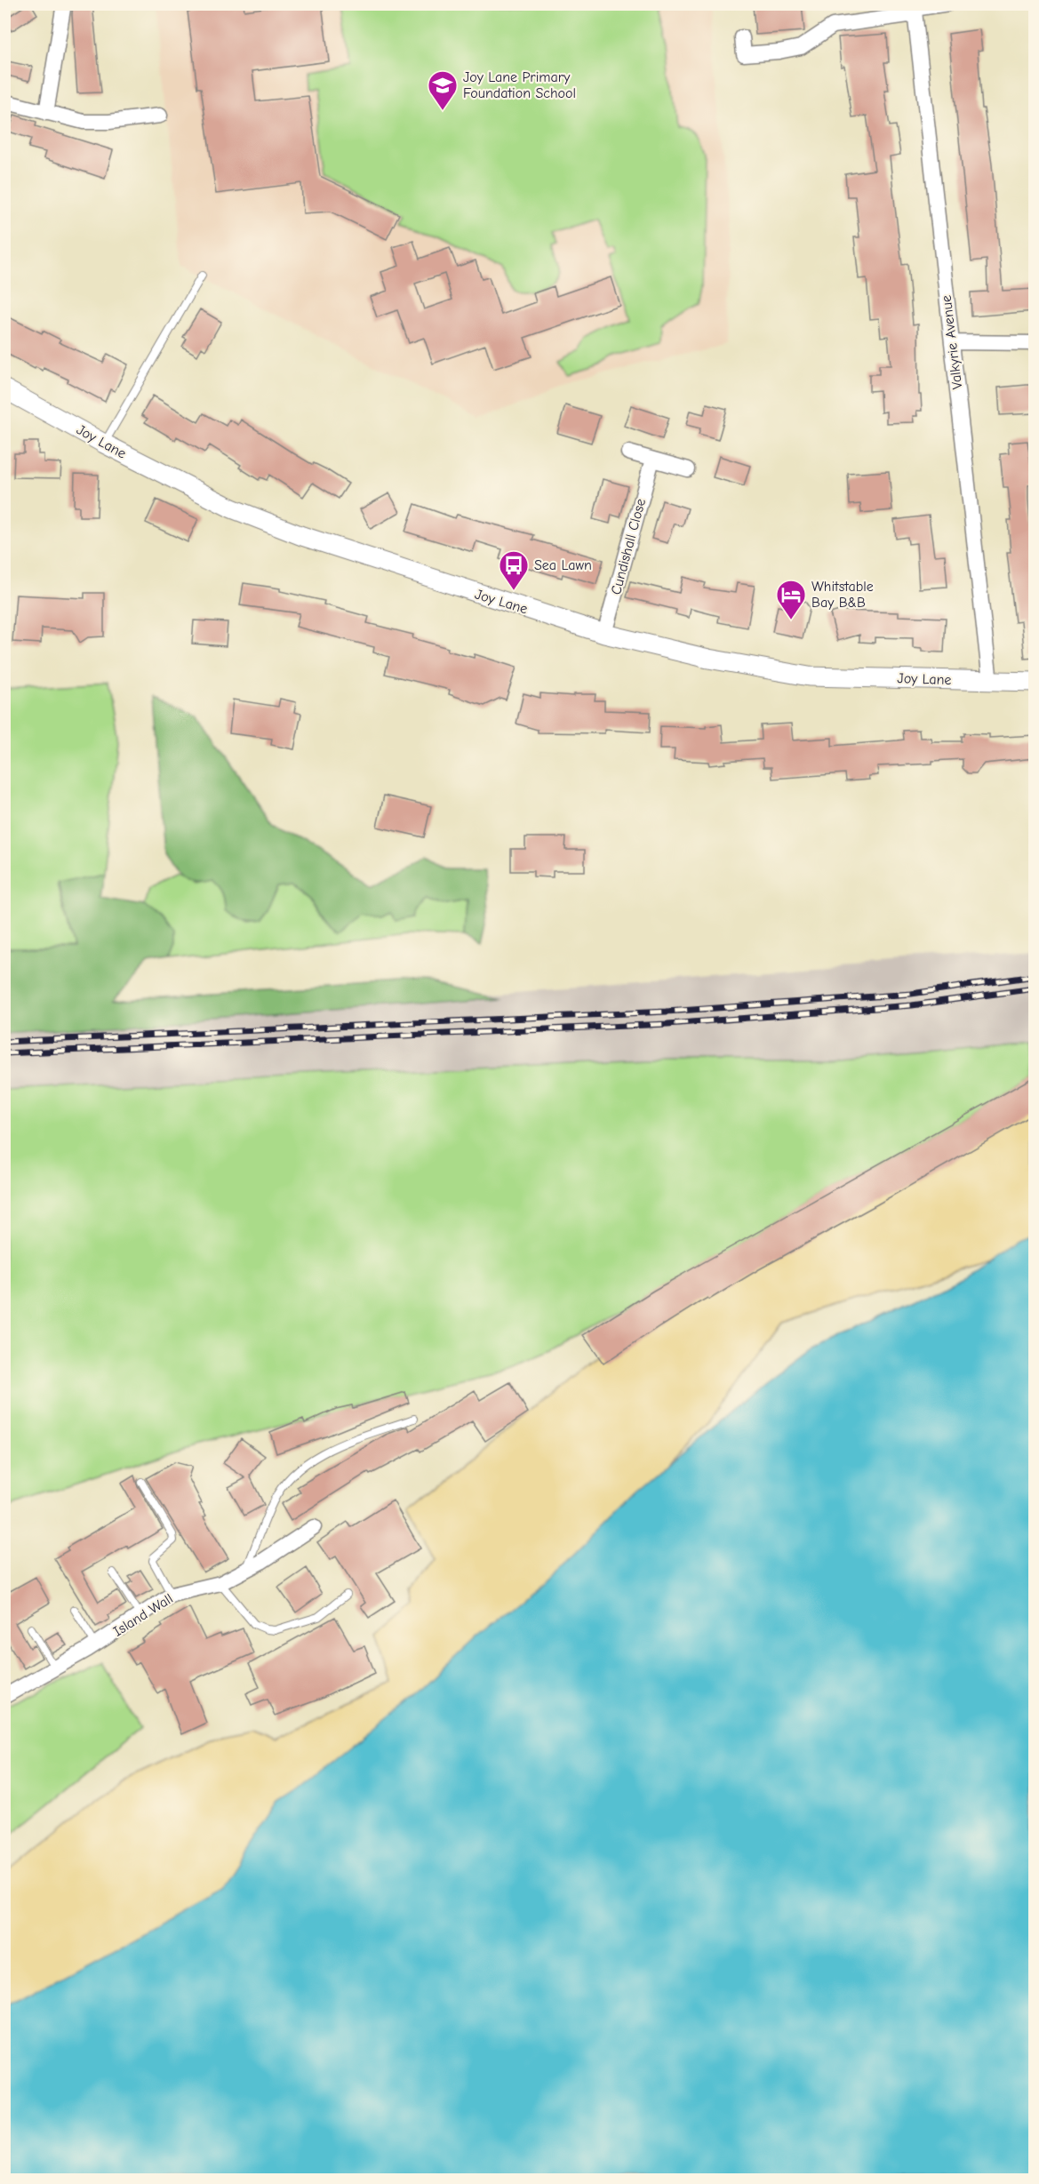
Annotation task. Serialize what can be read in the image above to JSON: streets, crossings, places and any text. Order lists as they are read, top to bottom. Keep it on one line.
{"streets":{"street":["Valkyrie Avenue","Joy Lane","Cundishall Close","Island Wall"]},"crossings":[["Valkyrie Avenue","Joy Lane"],["Joy Lane","Cundishall Close"]],"places":{"school or university":["Joy Lane Primary Foundation School"],"bus stop":["Sea Lawn"],"hotel":["Whitstable Bay B&B"]}}
